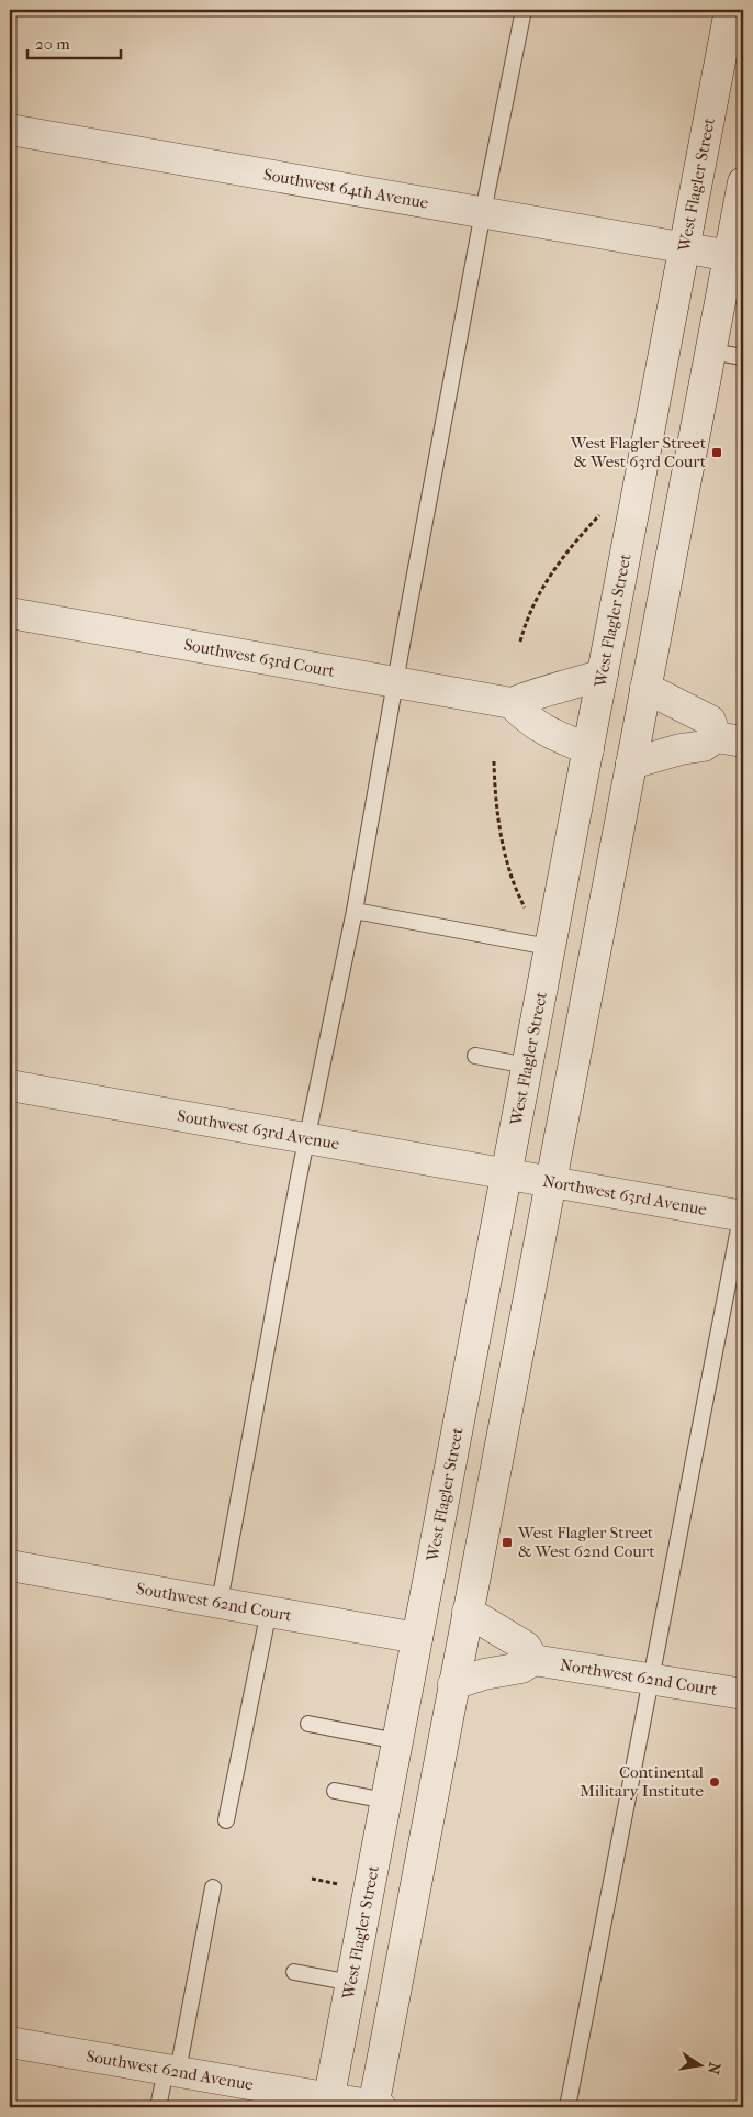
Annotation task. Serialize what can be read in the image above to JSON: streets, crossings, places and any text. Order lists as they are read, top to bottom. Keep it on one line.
{"streets":{"main road":["West Flagler Street","Southwest 64th Avenue","Southwest 63rd Court","Southwest 63rd Avenue","Northwest 63rd Avenue","Southwest 62nd Court","Northwest 62nd Court","Southwest 62nd Avenue"]},"crossings":[["West Flagler Street","Southwest 64th Avenue"],["West Flagler Street","Southwest 63rd Avenue"],["West Flagler Street","Northwest 63rd Avenue"],["West Flagler Street","Southwest 62nd Court"],["West Flagler Street","Southwest 62nd Avenue"],["Southwest 63rd Avenue","Northwest 63rd Avenue"]],"places":{"transit":["West Flagler Street & West 63rd Court","West Flagler Street & West 62nd Court"],"other":["Continental Military Institute"]},"scale_bar":"20 m","north":"right"}
